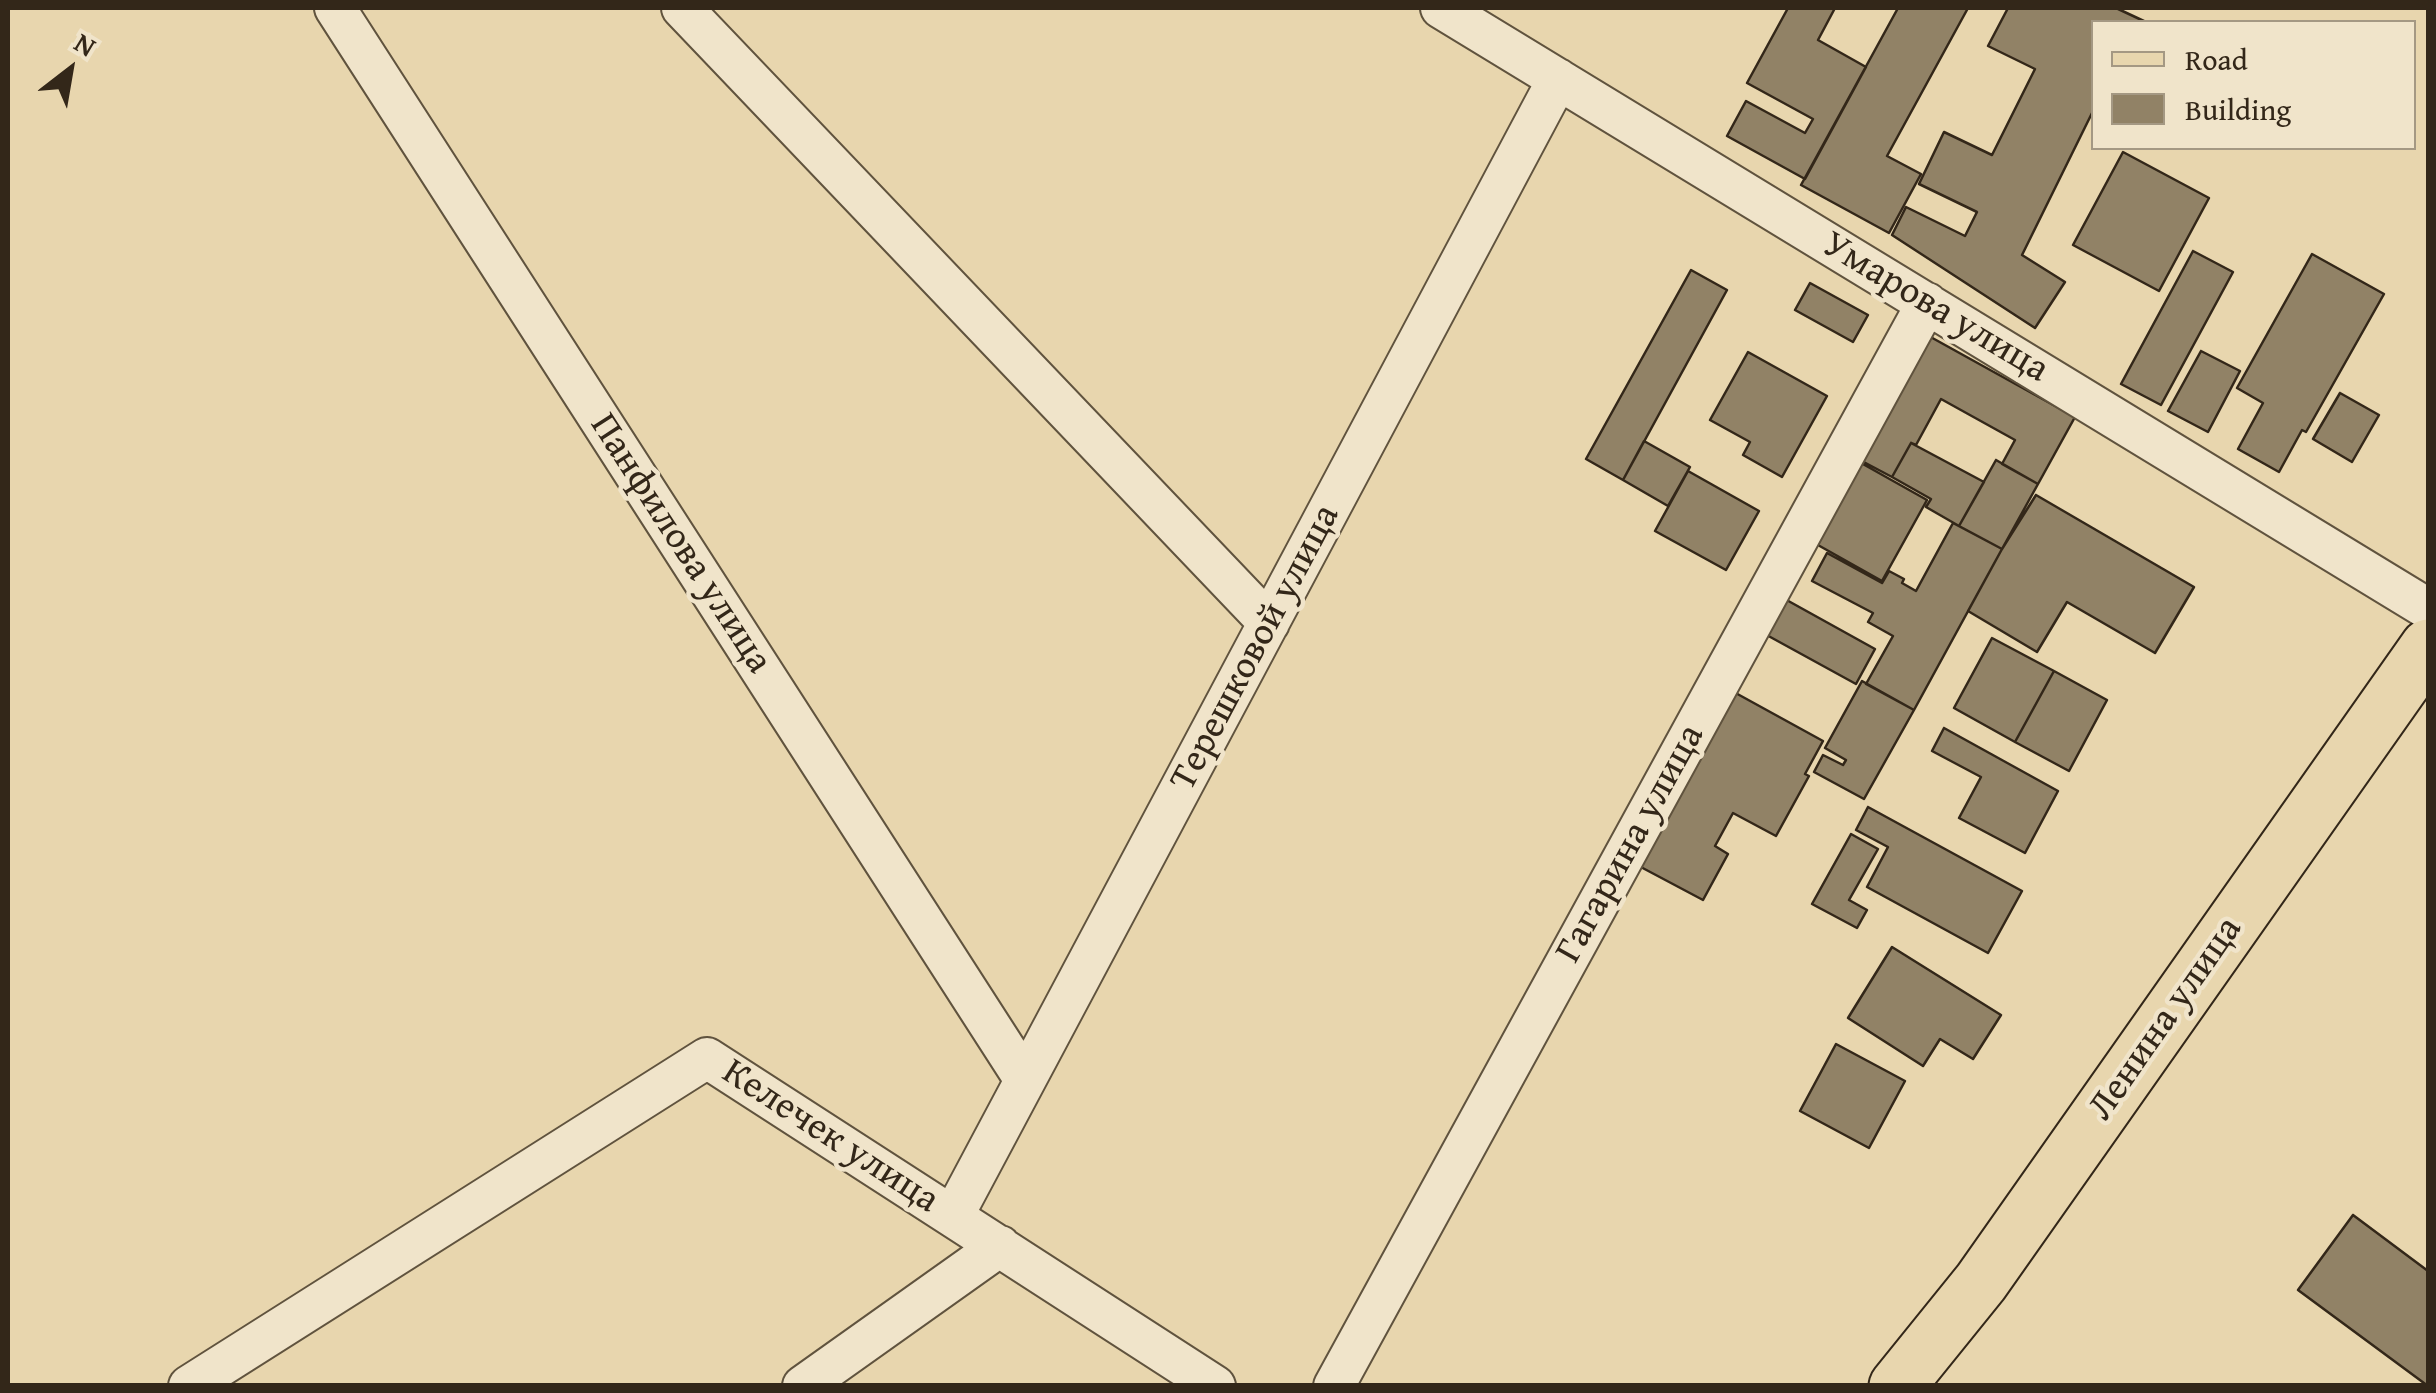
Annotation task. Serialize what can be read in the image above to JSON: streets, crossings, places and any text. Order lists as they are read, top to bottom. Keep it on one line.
{"streets":{"main road":["Ленина улица"],"street":["Умарова улица","Панфилова улица","Терешковой улица","Гагарина улица","Келечек улица"]},"crossings":[["Умарова улица","Терешковой улица"],["Умарова улица","Гагарина улица"],["Панфилова улица","Терешковой улица"],["Терешковой улица","Келечек улица"]],"legend":["Road","Building"],"north":"top right"}
